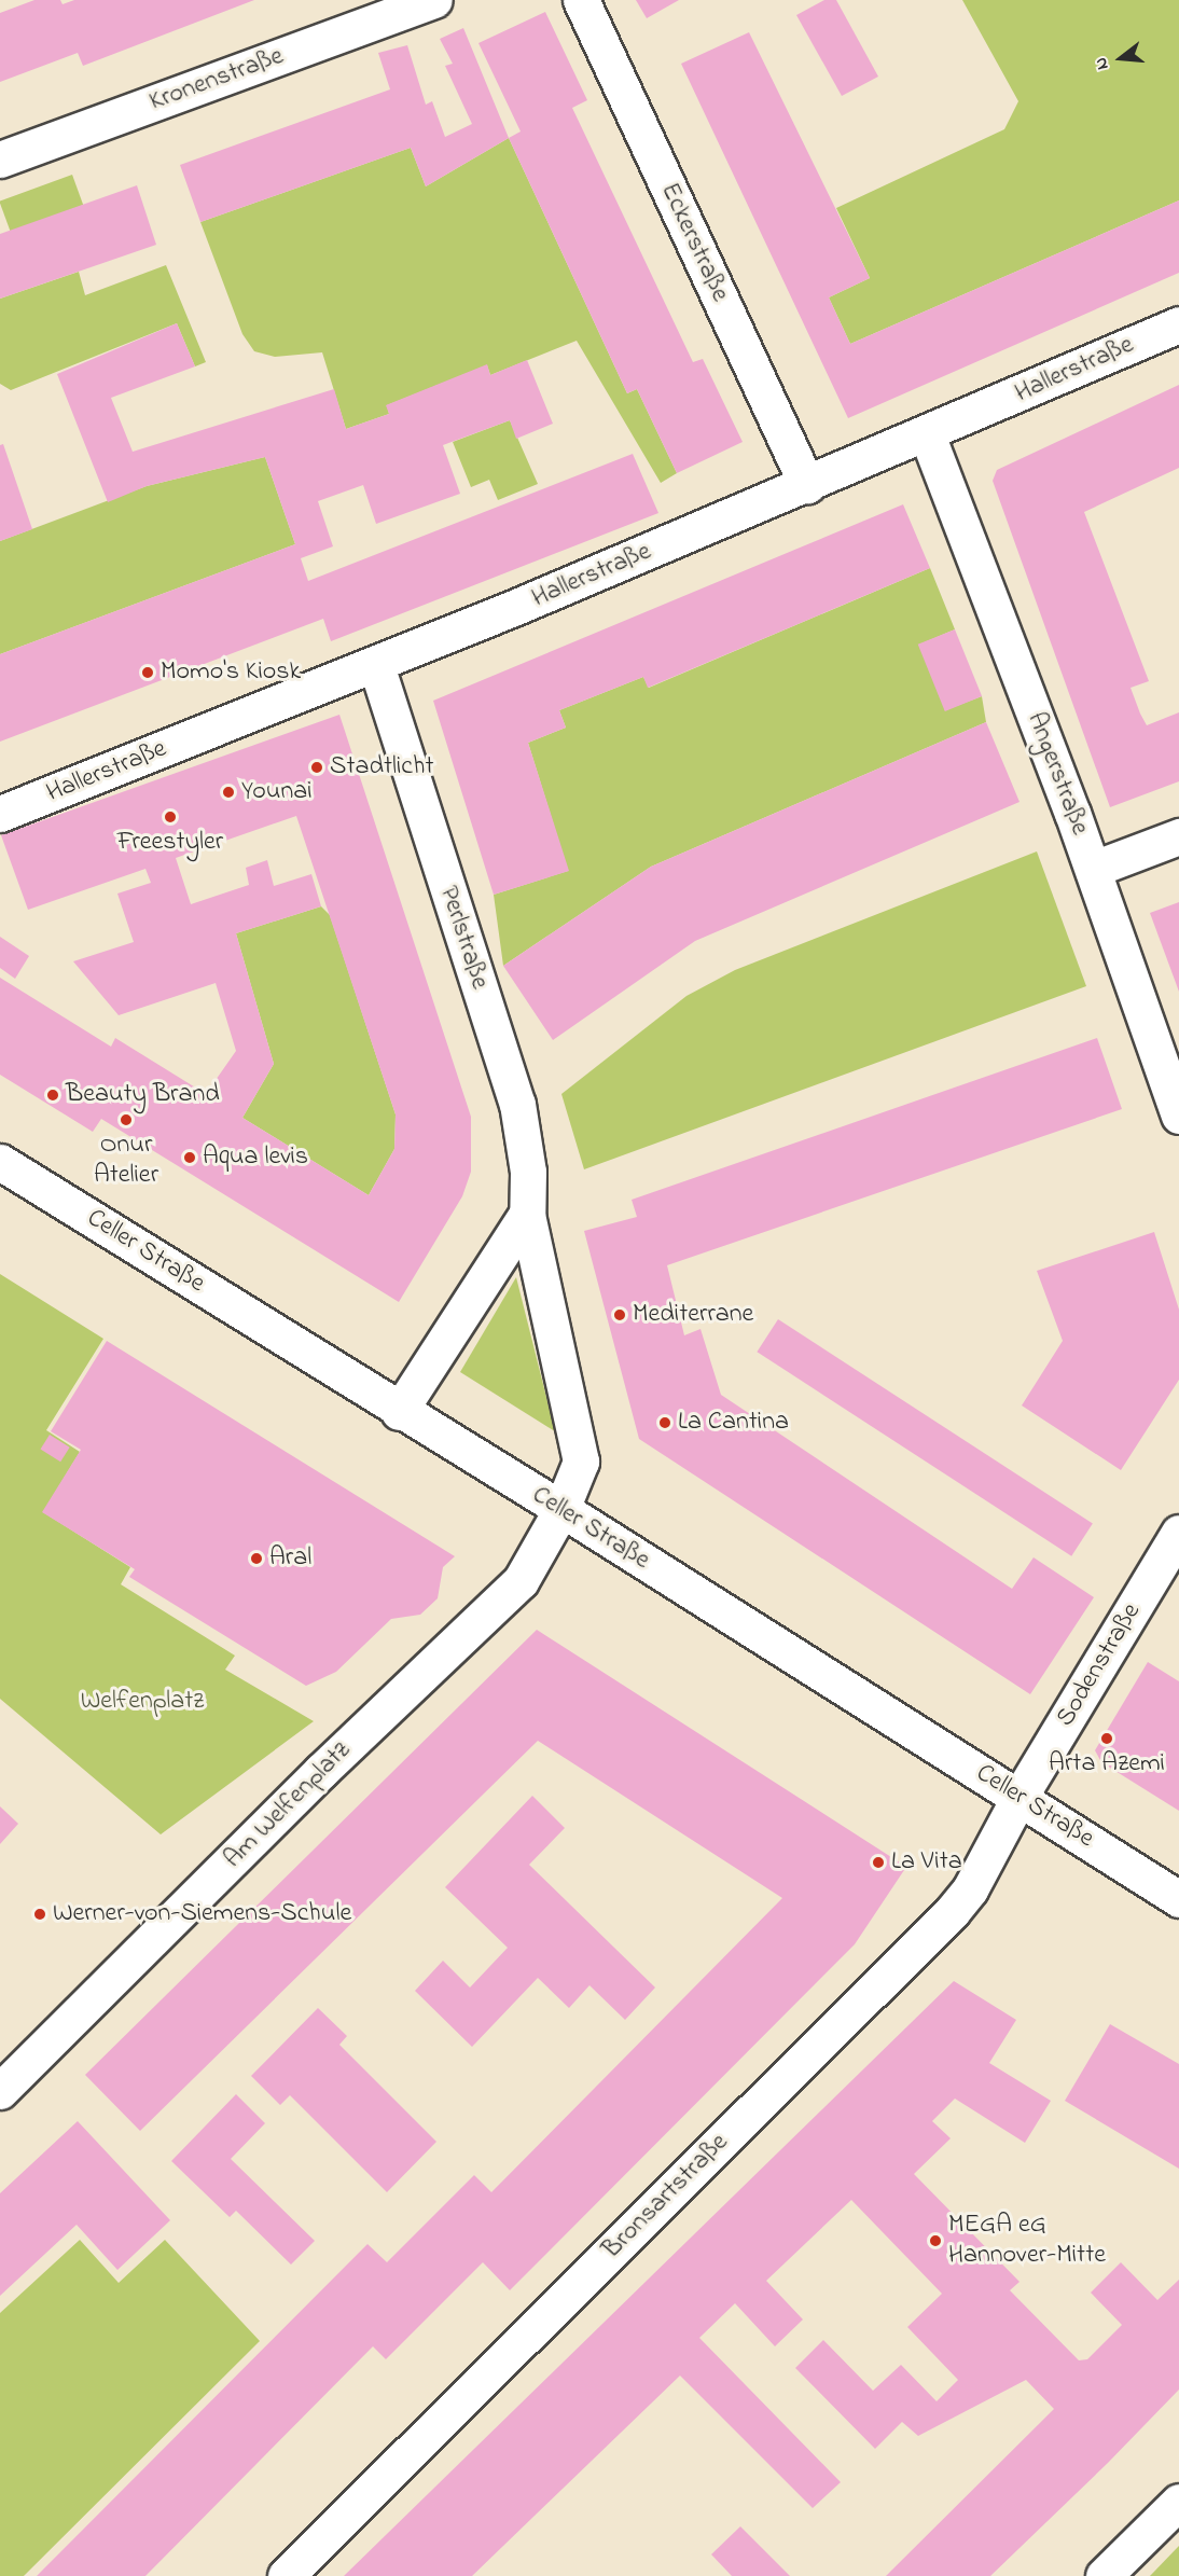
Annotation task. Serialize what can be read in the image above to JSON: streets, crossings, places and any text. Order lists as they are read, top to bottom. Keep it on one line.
{"streets":{"street":["Kronenstraße","Eckerstraße","Hallerstraße","Angerstraße","Perlstraße","Celler Straße","Sodenstraße","Am Welfenplatz","Bronsartstraße"]},"crossings":[["Eckerstraße","Hallerstraße"],["Hallerstraße","Angerstraße"],["Hallerstraße","Perlstraße"],["Perlstraße","Celler Straße"],["Perlstraße","Am Welfenplatz"],["Celler Straße","Sodenstraße"],["Celler Straße","Am Welfenplatz"],["Celler Straße","Bronsartstraße"],["Sodenstraße","Bronsartstraße"]],"parks":["Welfenplatz"],"places":["Momo's Kiosk","Stadtlicht","Younai","Freestyler","Beauty Brand","Onur Atelier","Aqua levis","Mediterrane","La Cantina","Aral","Arta Azemi","La Vita","Werner-von-Siemens-Schule","MEGA eG Hannover-Mitte"],"north":"left"}
